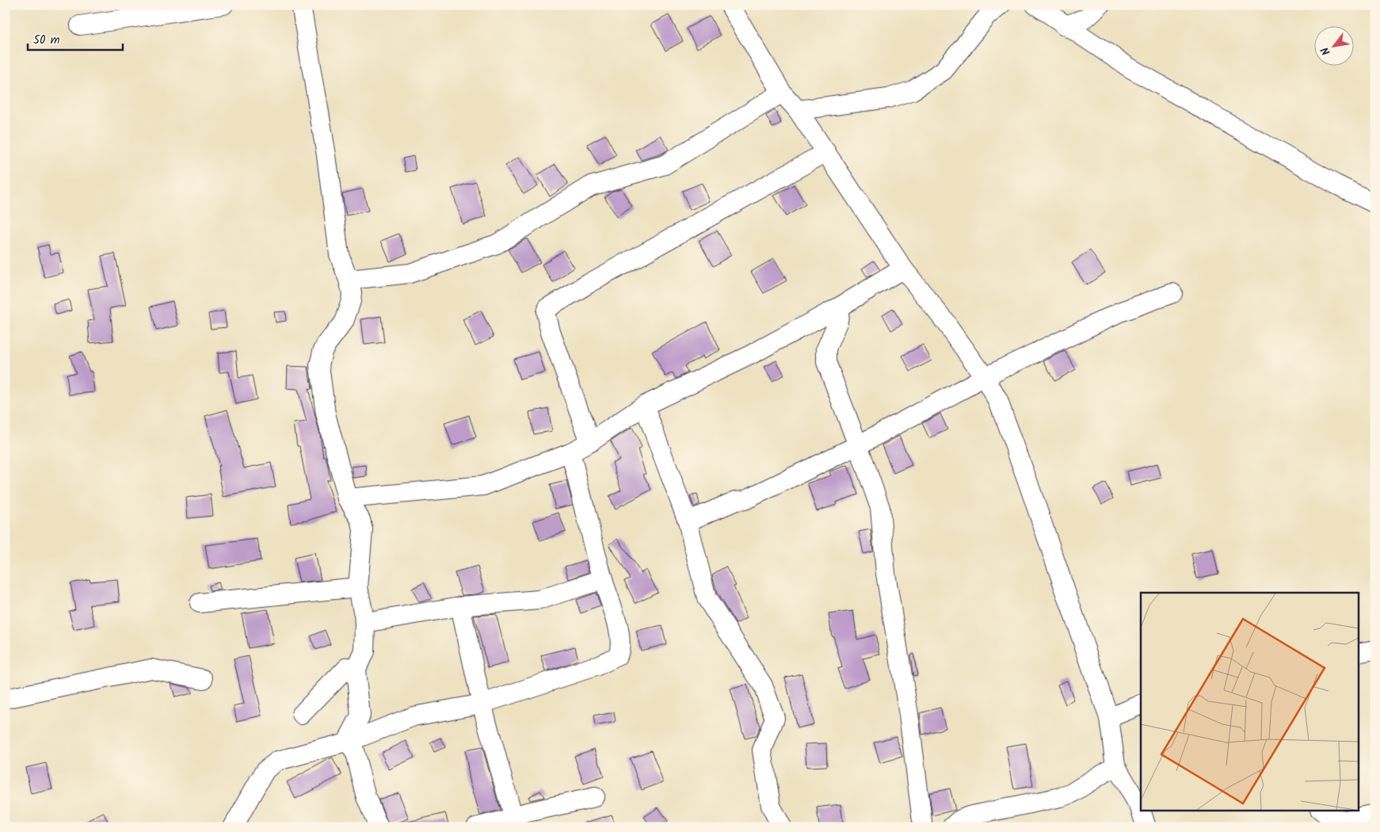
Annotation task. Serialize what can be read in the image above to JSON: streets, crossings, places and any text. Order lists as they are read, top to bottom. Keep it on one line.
{"scale_bar":"50 m","north":"bottom left"}
